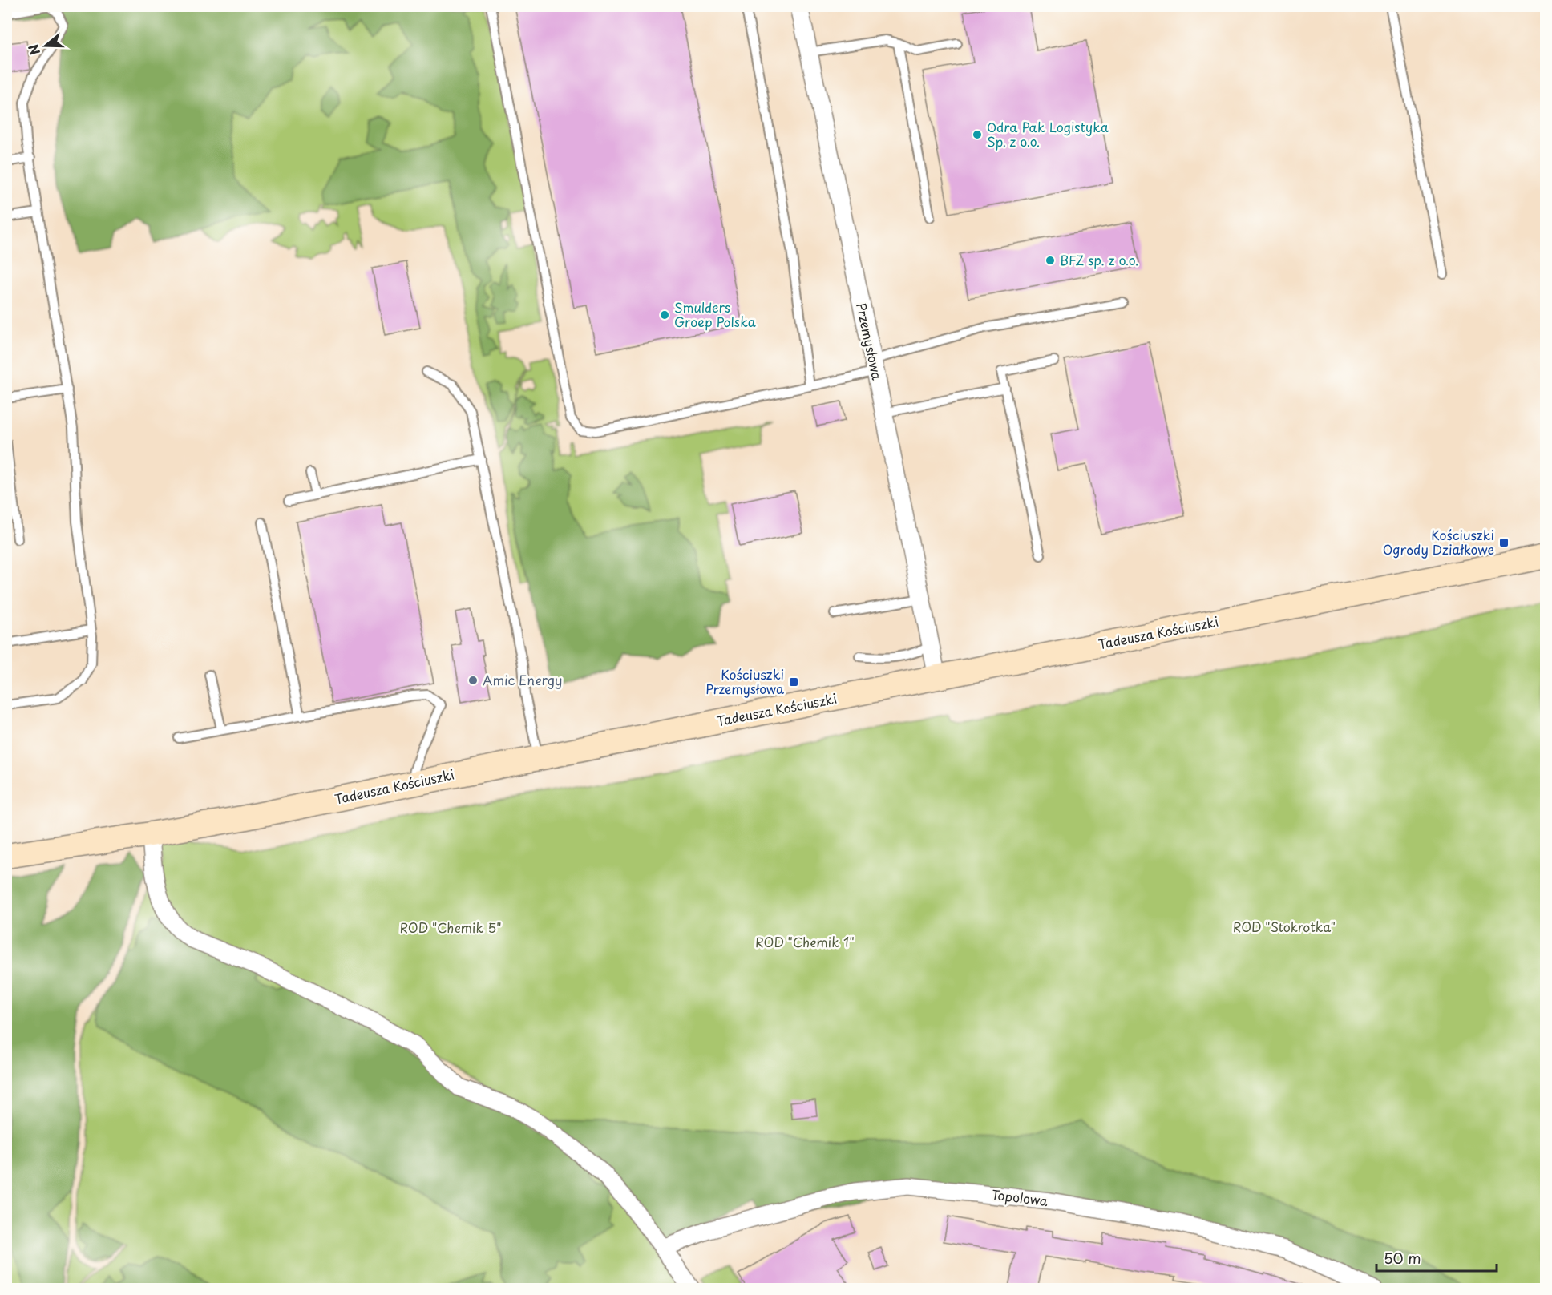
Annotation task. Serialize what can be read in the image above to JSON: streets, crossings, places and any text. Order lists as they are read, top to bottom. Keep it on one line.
{"streets":{"main road":["Tadeusza Kościuszki"],"street":["Przemysłowa","Topolowa"]},"crossings":[["Przemysłowa","Tadeusza Kościuszki"]],"parks":["ROD \"Stokrotka\"","ROD \"Chemik 5\"","ROD \"Chemik 1\""],"places":{"other":["Odra Pak Logistyka Sp. z o.o.","BFZ sp. z o.o.","Smulders Groep Polska","Amic Energy"],"transit":["Kościuszki Ogrody Działkowe","Kościuszki Przemysłowa"]},"scale_bar":"50 m","north":"left"}
